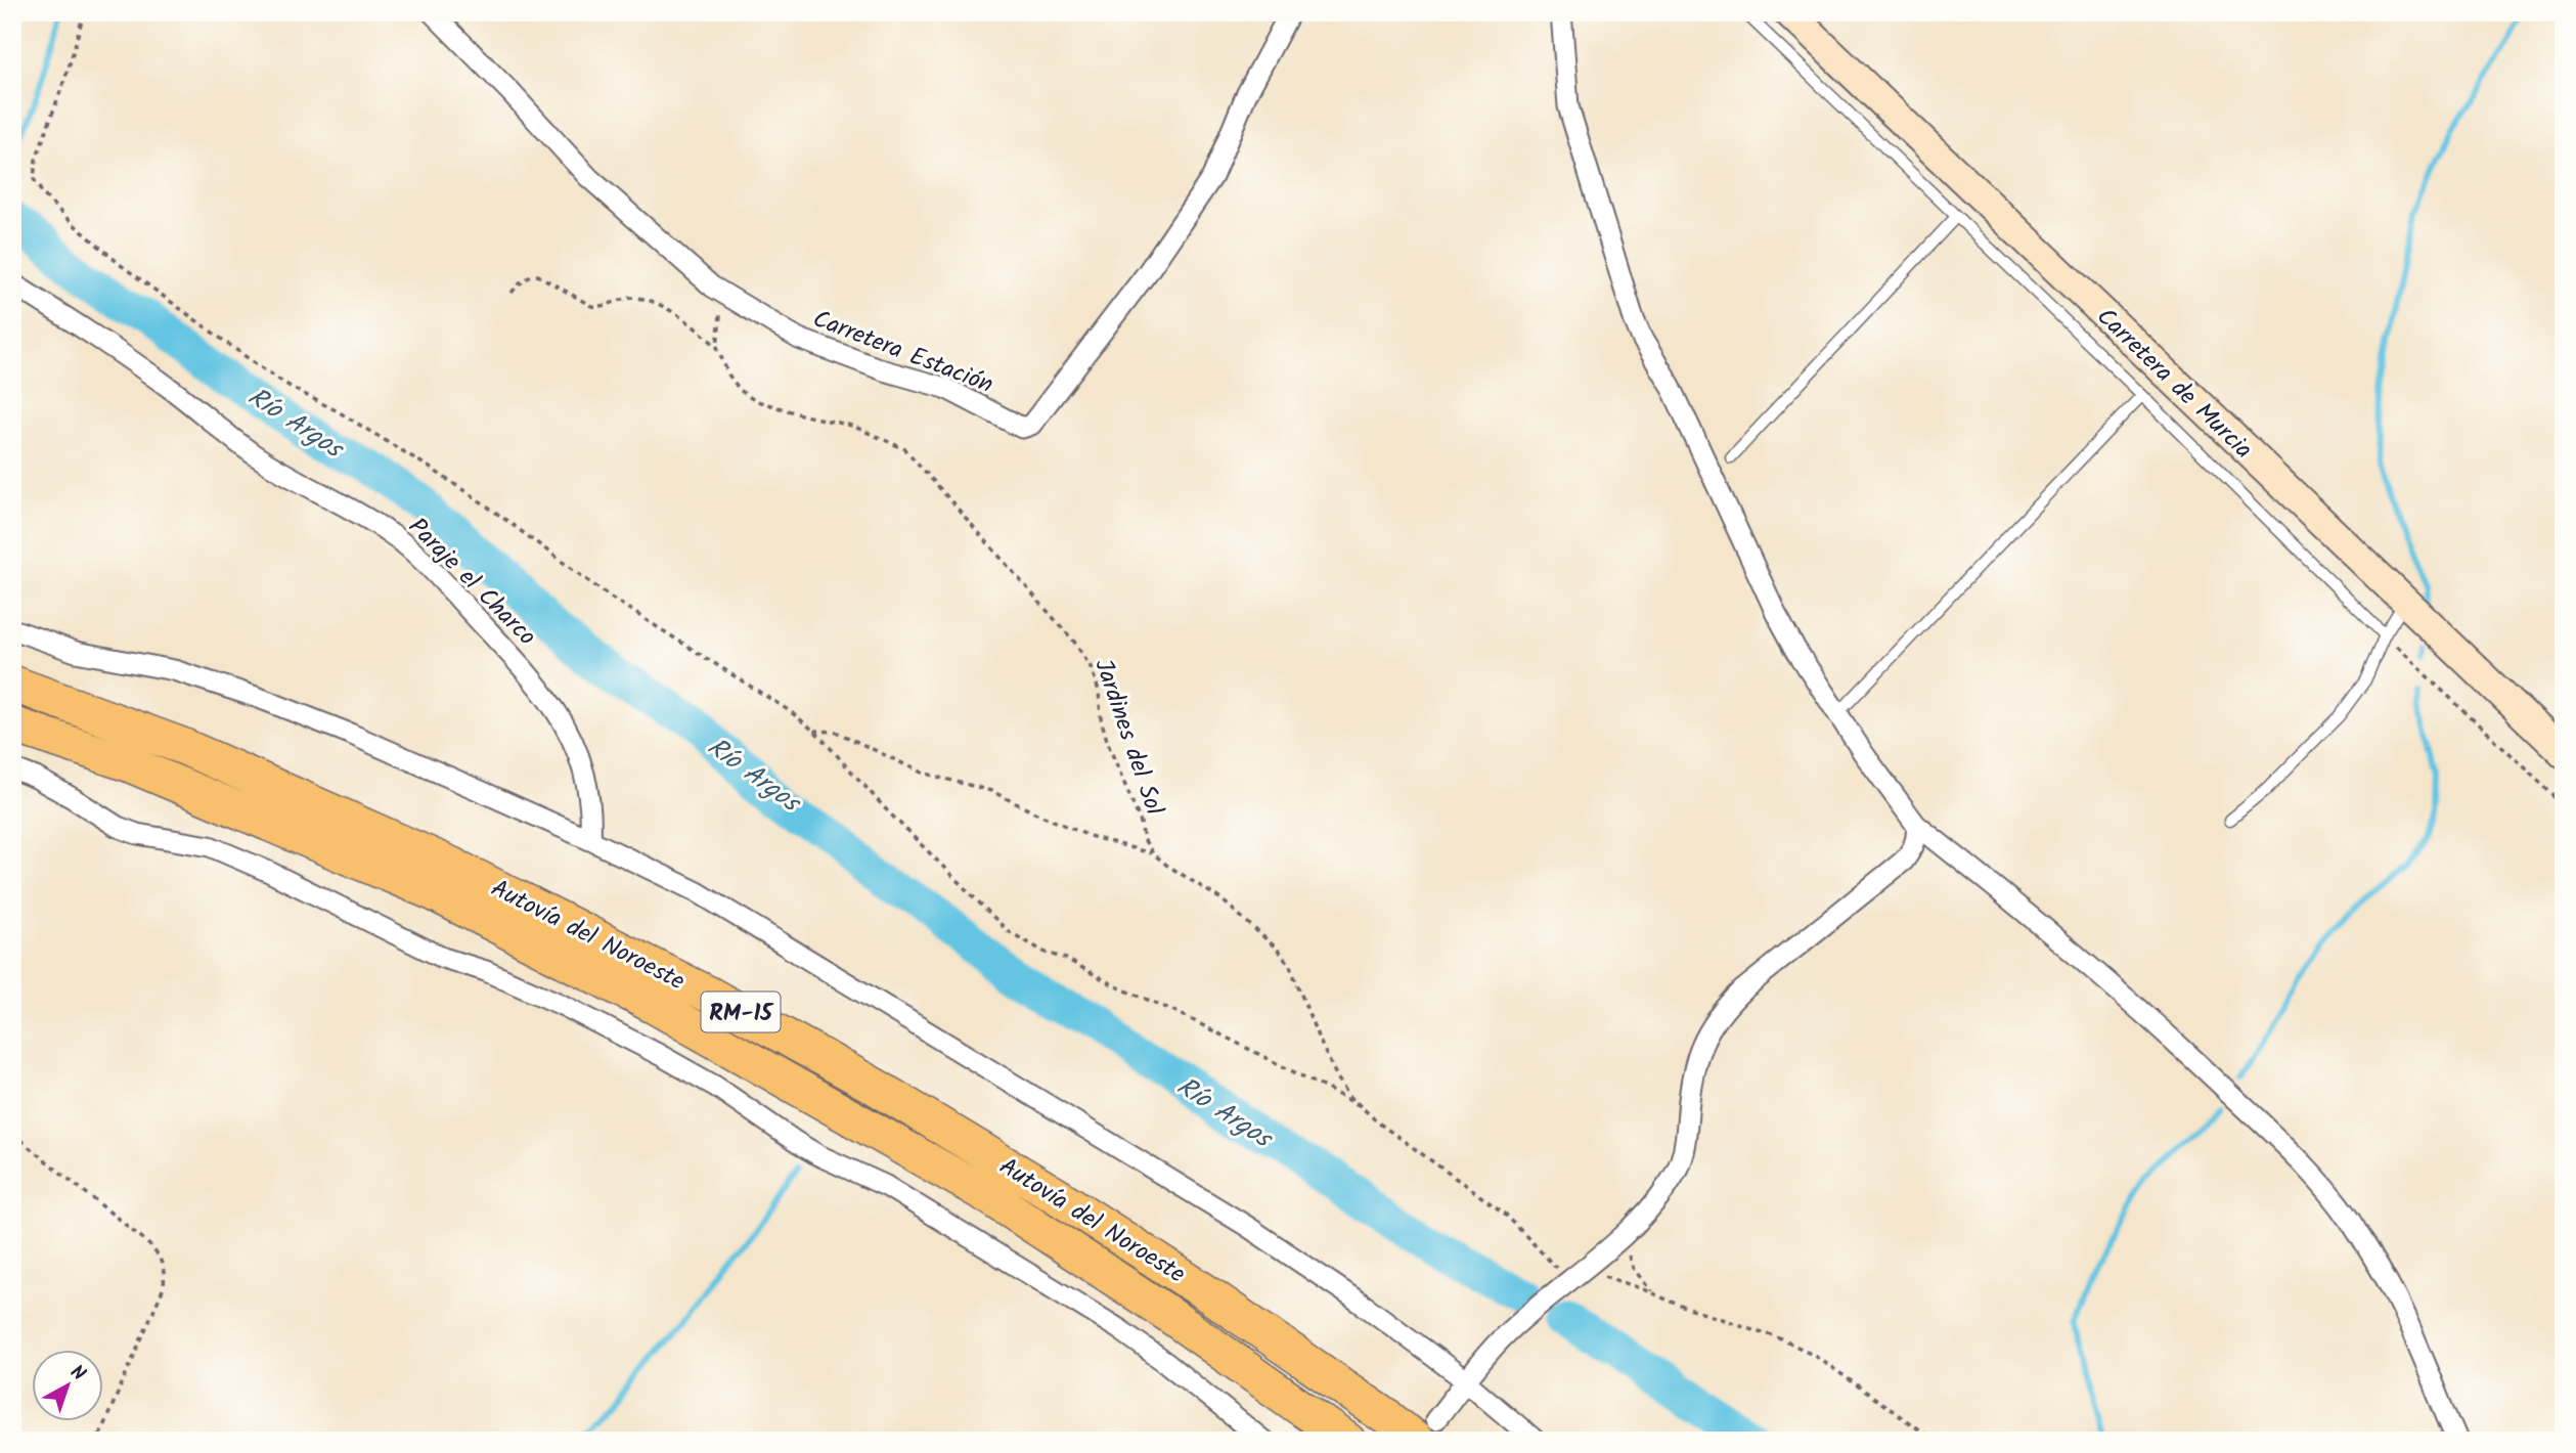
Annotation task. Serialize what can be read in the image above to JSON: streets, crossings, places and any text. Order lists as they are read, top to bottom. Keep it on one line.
{"streets":{"highway":["Autovía del Noroeste","RM-15"],"main road":["Carretera de Murcia"],"street":["Carretera Estación","Paraje el Charco"],"path":["Jardines del Sol"]},"water":["Río Argos"],"north":"top right"}
